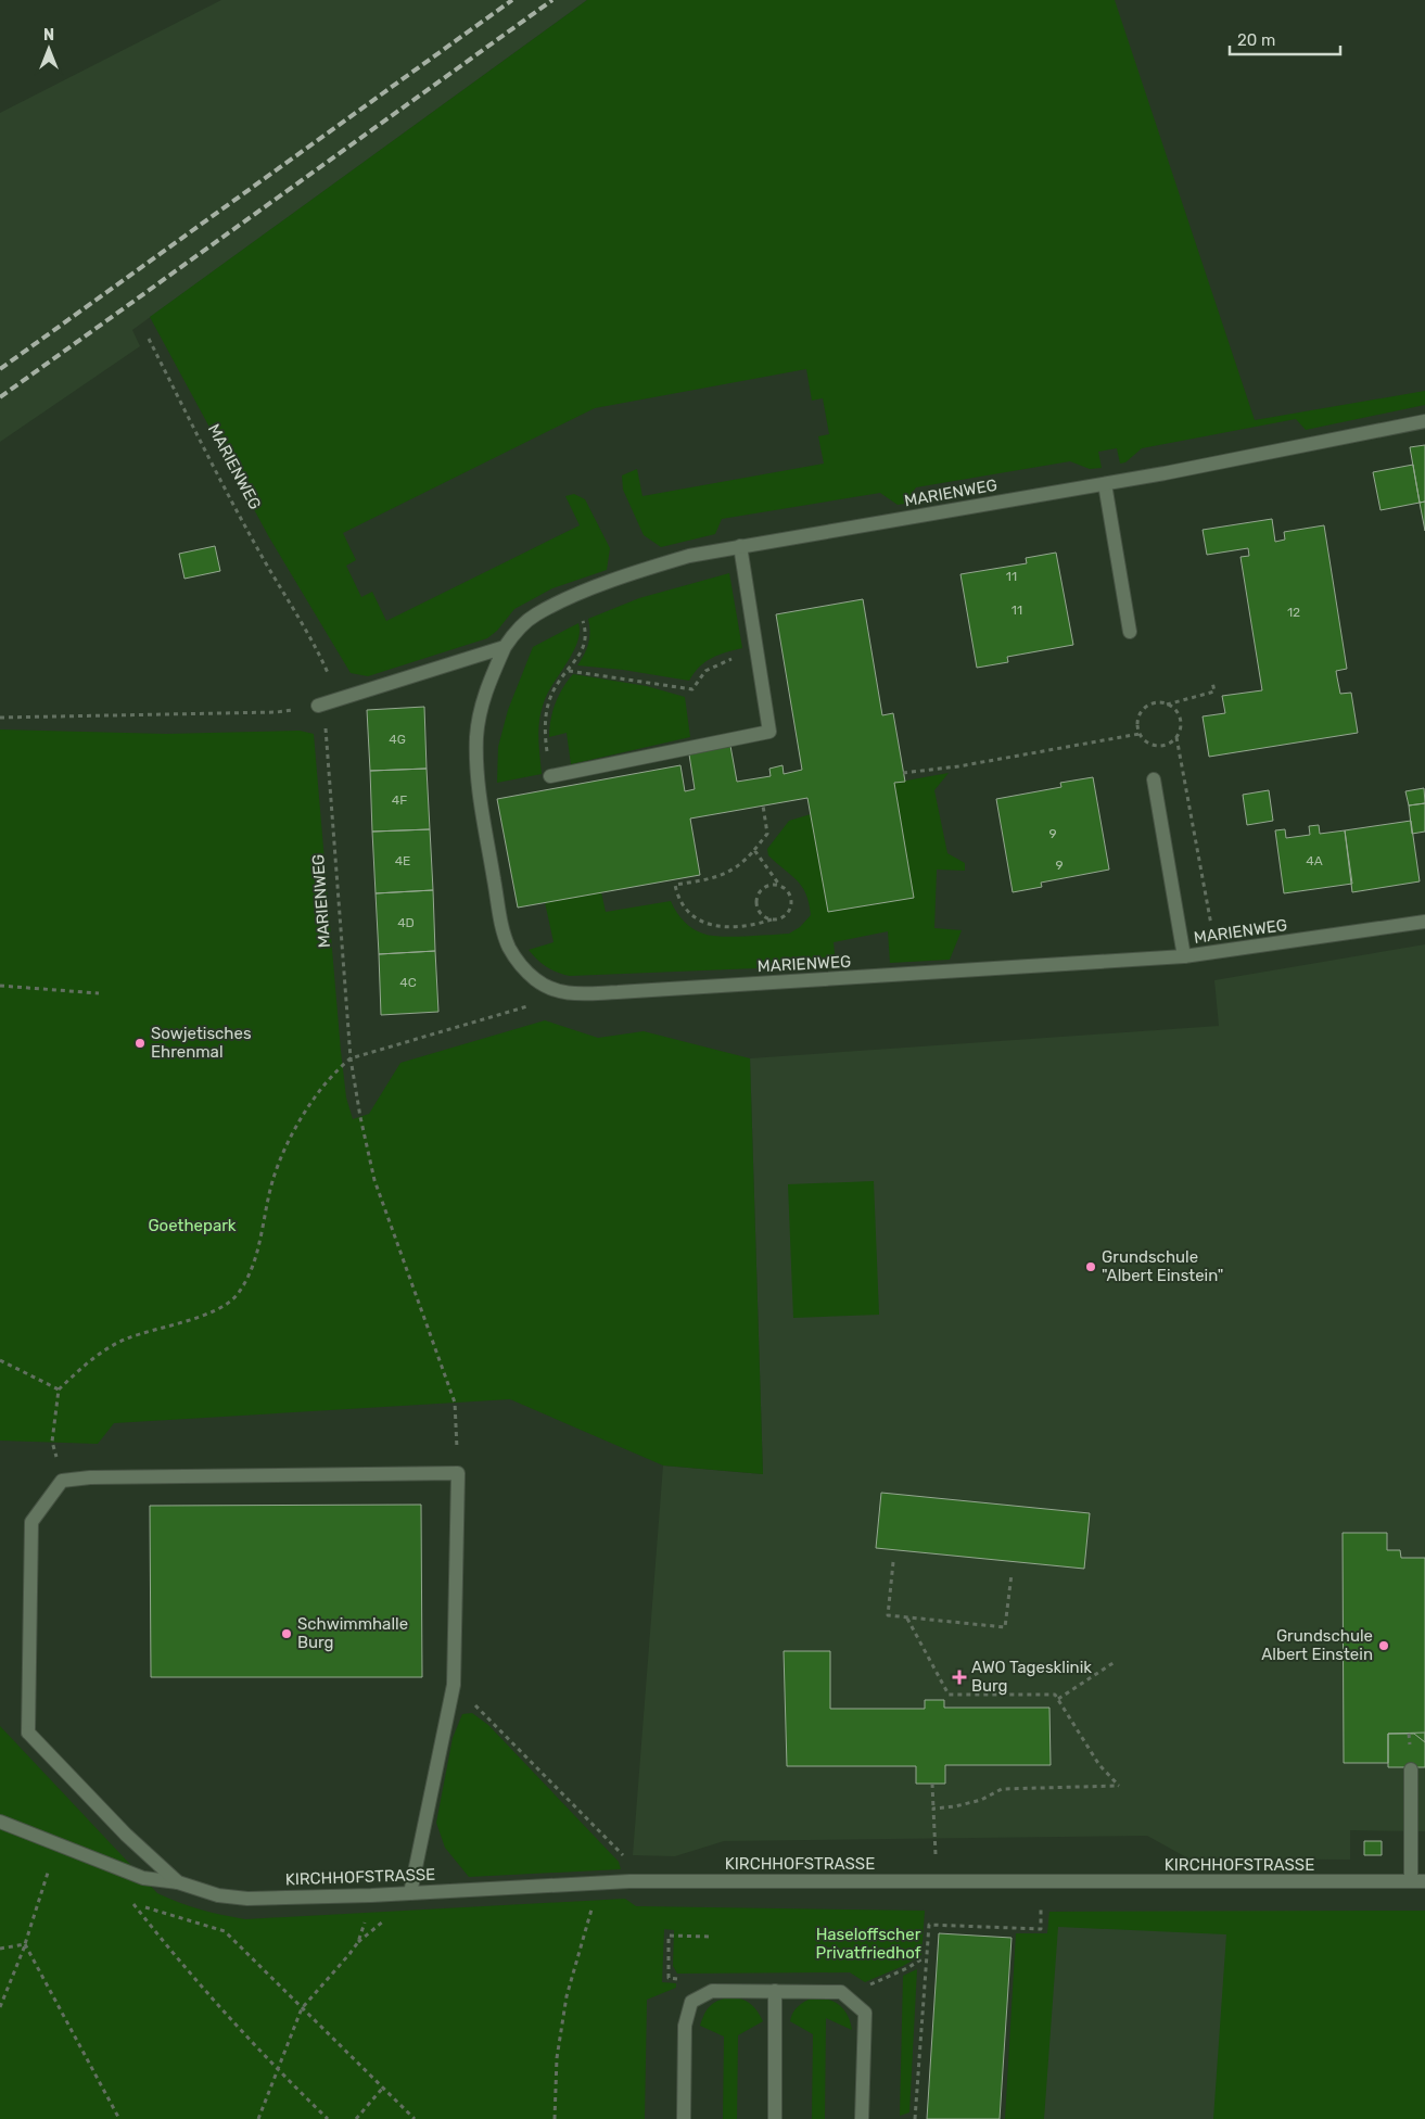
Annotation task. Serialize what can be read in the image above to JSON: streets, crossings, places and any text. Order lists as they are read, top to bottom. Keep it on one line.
{"streets":{"street":["MARIENWEG","KIRCHHOFSTRASSE"]},"parks":["Goethepark","Haseloffscher Privatfriedhof"],"places":{"other":["Sowjetisches Ehrenmal","Grundschule \"Albert Einstein\"","Schwimmhalle Burg","Grundschule Albert Einstein"],"health":["AWO Tagesklinik Burg"]},"house_numbers":["11","11","12","4G","4F","9","4E","4A","9","4D","4C"],"scale_bar":"20 m","north":"top"}
